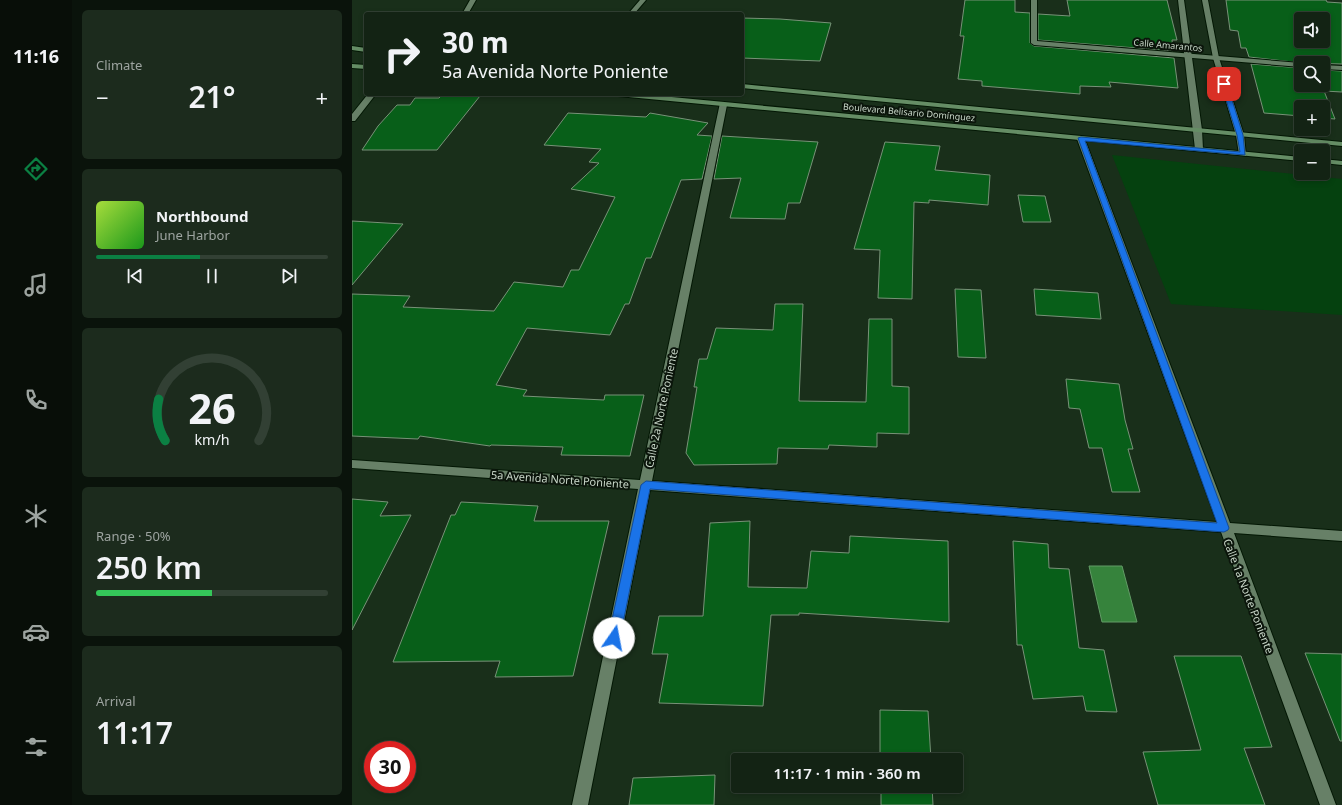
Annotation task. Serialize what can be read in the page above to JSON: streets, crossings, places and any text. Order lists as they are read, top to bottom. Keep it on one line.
{"streets":{"main road":["Boulevard Belisario Domínguez"],"street":["Calle Amarantos","Calle 2a Norte Poniente","5a Avenida Norte Poniente","Calle 1a Norte Poniente"]},"crossings":[["Boulevard Belisario Domínguez","Calle 2a Norte Poniente"],["Boulevard Belisario Domínguez","Calle 1a Norte Poniente"],["Calle 2a Norte Poniente","5a Avenida Norte Poniente"],["5a Avenida Norte Poniente","Calle 1a Norte Poniente"]],"page":{"tabs":"11:16","tile":["Climate",["Range · 50%","250 km"],["Arrival","11:17"]],"map_buttons":["+","−"],"turn":["30 m","5a Avenida Norte Poniente"],"heat":["−","21°","+"],"song":["Northbound","June Harbor"],"limit":"30","trip":"11:17 · 1 min · 360 m","gauge":["26","km/h"]}}
